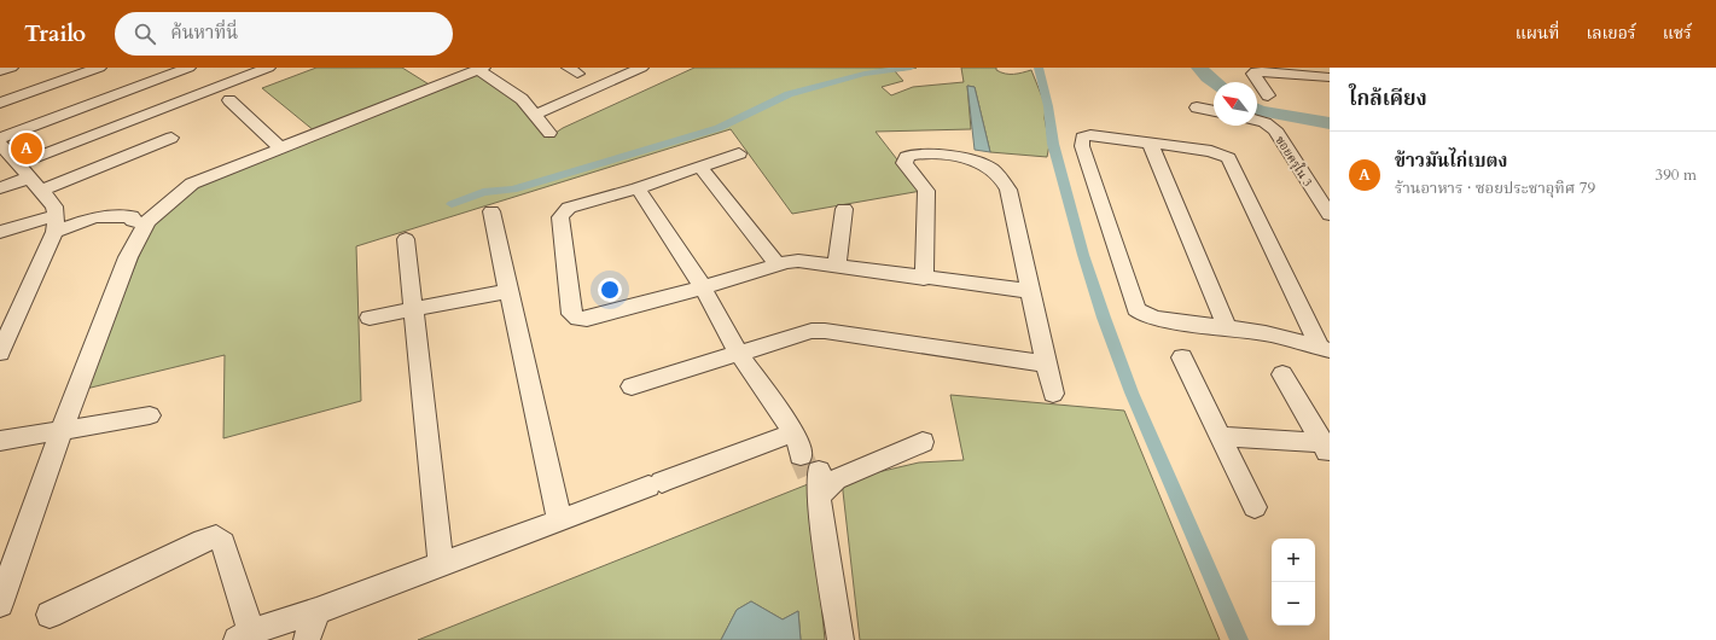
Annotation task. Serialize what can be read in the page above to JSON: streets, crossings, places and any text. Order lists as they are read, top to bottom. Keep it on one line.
{"streets":{"street":["ซอยครุใน 3"]},"north":"top left","page":{"header":"Trailo","search":"ค้นหาที่นี่","nav":["แผนที่","เลเยอร์","แชร์"],"heading":"ใกล้เคียง","pins":"A","list":[{"mark":"A","name":"ข้าวมันไก่เบตง","note":"ร้านอาหาร · ซอยประชาอุทิศ 79","value":"390 m"}],"map_buttons":["+","−"]}}
